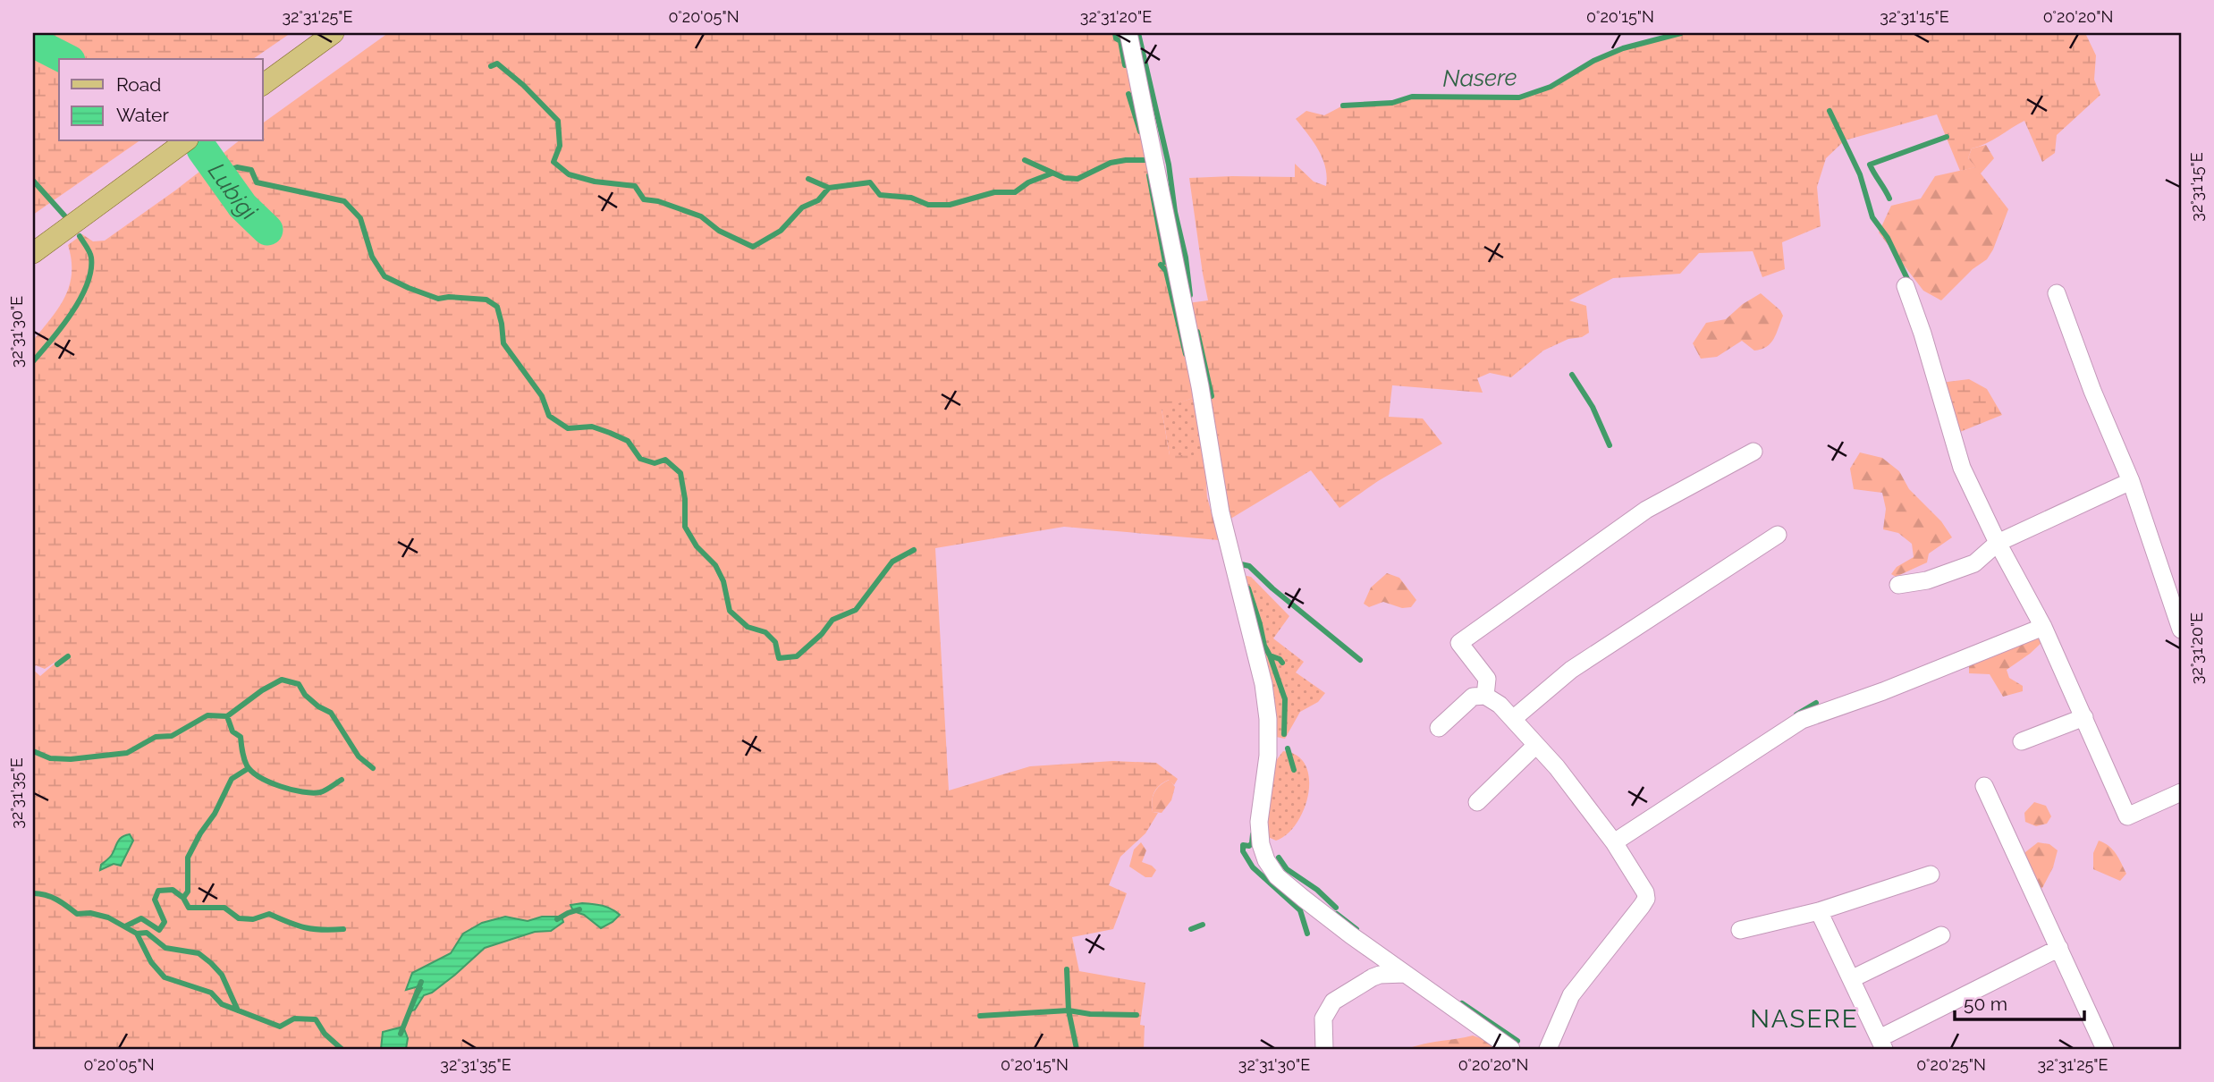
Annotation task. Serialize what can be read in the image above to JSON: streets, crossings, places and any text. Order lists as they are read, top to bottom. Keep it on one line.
{"districts":["NASERE"],"water":["Nasere","Lubigi"],"legend":["Road","Water"],"scale_bar":"50 m","coordinates":["32°31'25\"E","0°20'05\"N","32°31'20\"E","0°20'15\"N","32°31'15\"E","0°20'20\"N","32°31'30\"E","32°31'35\"E","0°20'25\"N"]}
